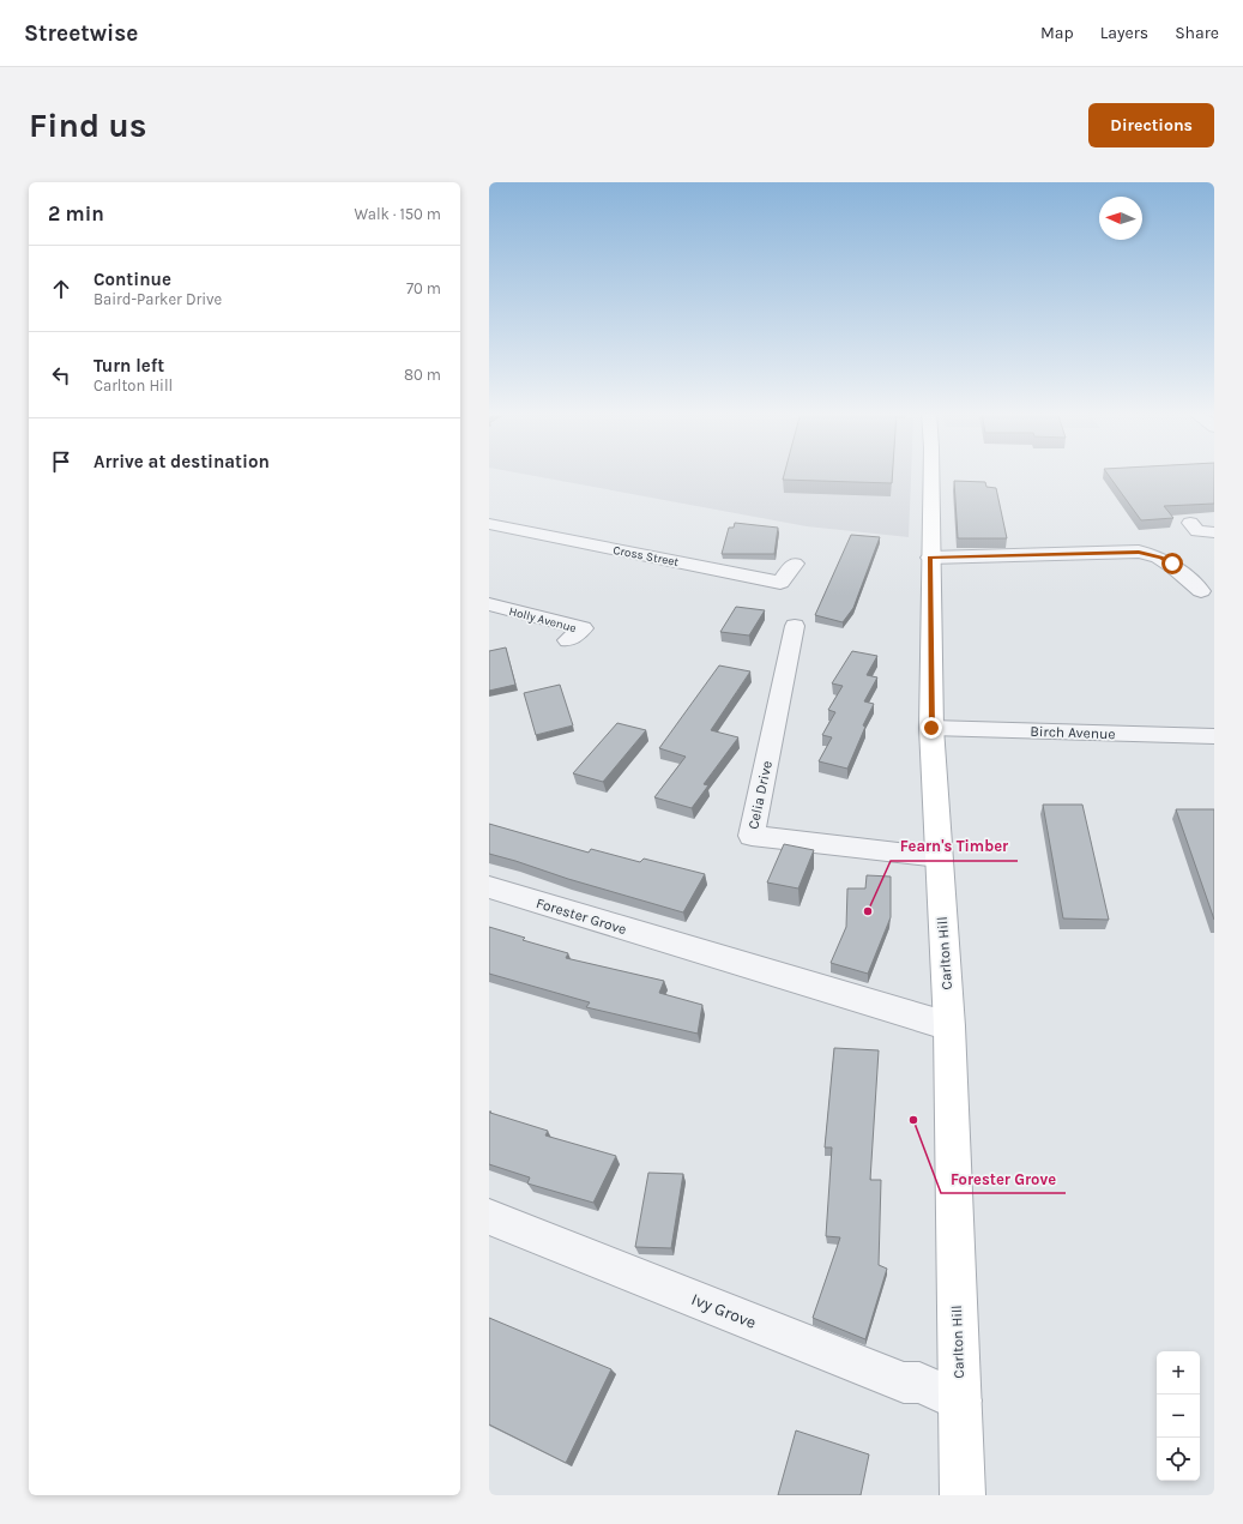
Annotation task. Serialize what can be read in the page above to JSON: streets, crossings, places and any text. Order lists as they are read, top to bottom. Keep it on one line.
{"streets":{"main road":["Carlton Hill"],"street":["Cross Street","Holly Avenue","Birch Avenue","Celia Drive","Forester Grove","Ivy Grove"]},"crossings":[["Birch Avenue","Carlton Hill"],["Celia Drive","Carlton Hill"],["Forester Grove","Carlton Hill"],["Carlton Hill","Ivy Grove"]],"places":["Fearn's Timber","Forester Grove"],"north":"left","page":{"header":"Streetwise","nav":["Map","Layers","Share"],"buttons":"Directions","title":"Find us","heading":["2 min","Walk · 150 m"],"list":[["Continue","Baird-Parker Drive","70 m"],["Turn left","Carlton Hill","80 m"],"Arrive at destination"],"map_buttons":["+","−"]}}
